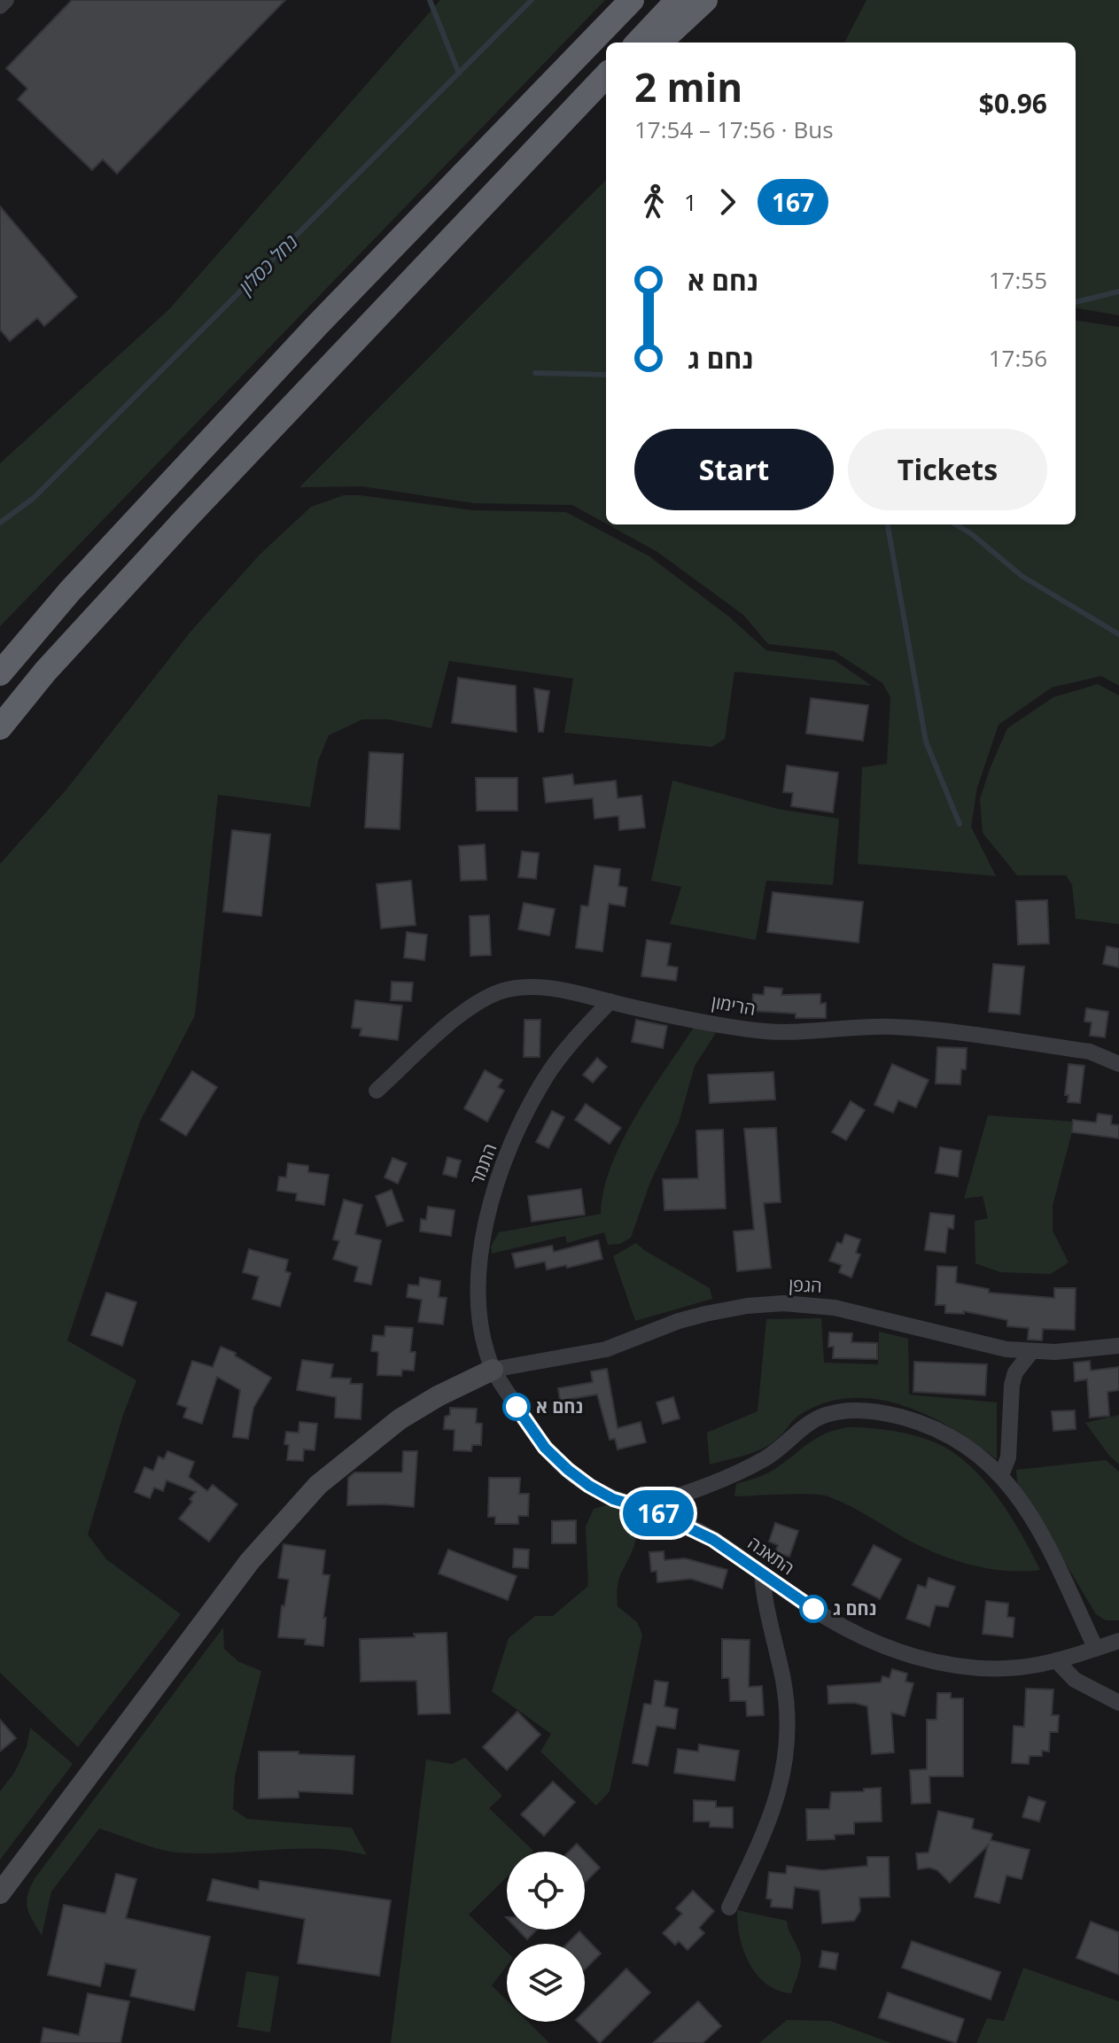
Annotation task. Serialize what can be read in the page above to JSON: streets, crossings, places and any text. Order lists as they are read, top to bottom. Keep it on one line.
{"streets":{"street":["הרימון","התמר","הגפן","התאנה"]},"crossings":[["הרימון","התמר"],["התמר","הגפן"],["התמר","התאנה"],["הגפן","התאנה"]],"water":["נחל כסלון"],"places":["נחם א","נחם ג"],"lines":["bus line 167"],"page":{"on_map":"167","heading":["2 min","17:54 – 17:56 · Bus","$0.96"],"legs":["1","167"],"list":[{"name":"נחם א","value":"17:55"},{"name":"נחם ג","value":"17:56"}],"buttons":["Start","Tickets"]}}
